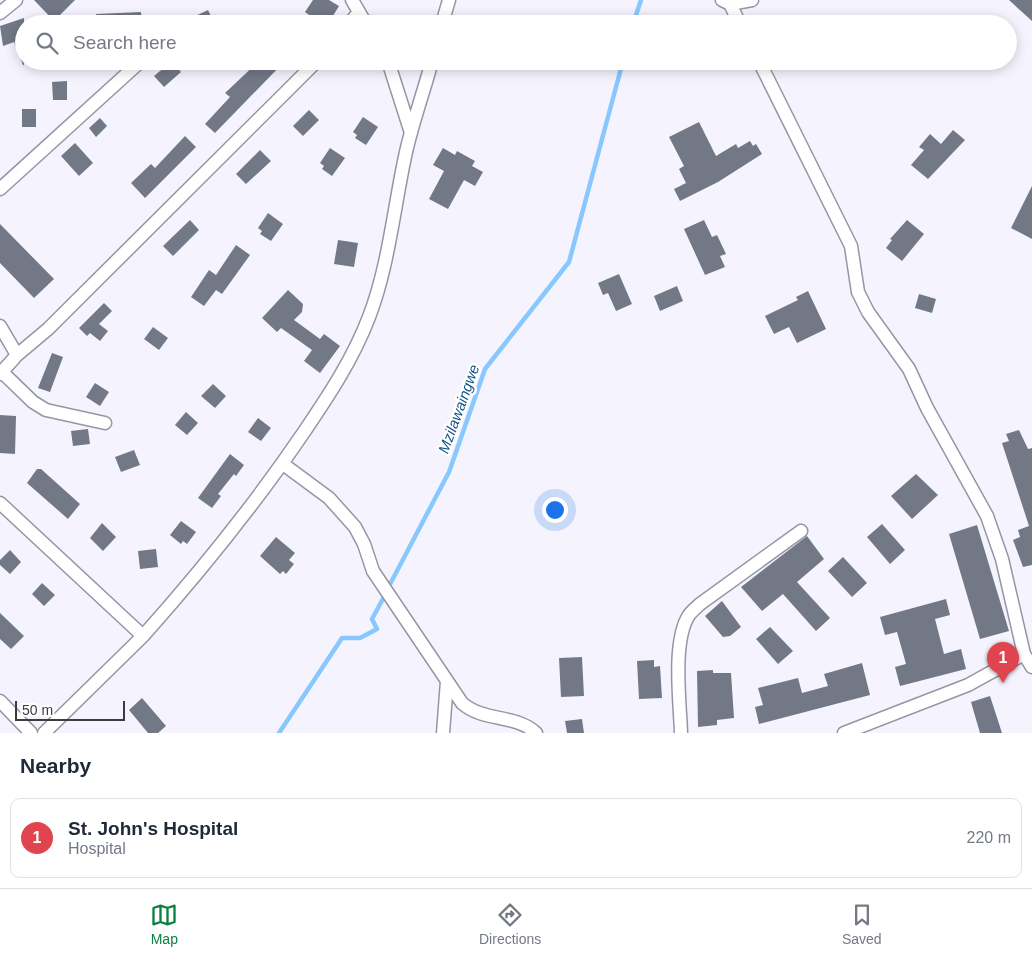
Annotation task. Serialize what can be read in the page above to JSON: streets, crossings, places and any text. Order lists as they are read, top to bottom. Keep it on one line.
{"water":["Mzilawaingwe"],"scale_bar":"50 m","page":{"search":"Search here","pins":"1","scale":"50 m","heading":"Nearby","list":[{"mark":"1","name":"St. John's Hospital","note":"Hospital","value":"220 m"}],"nav":["Map","Directions","Saved"]}}
